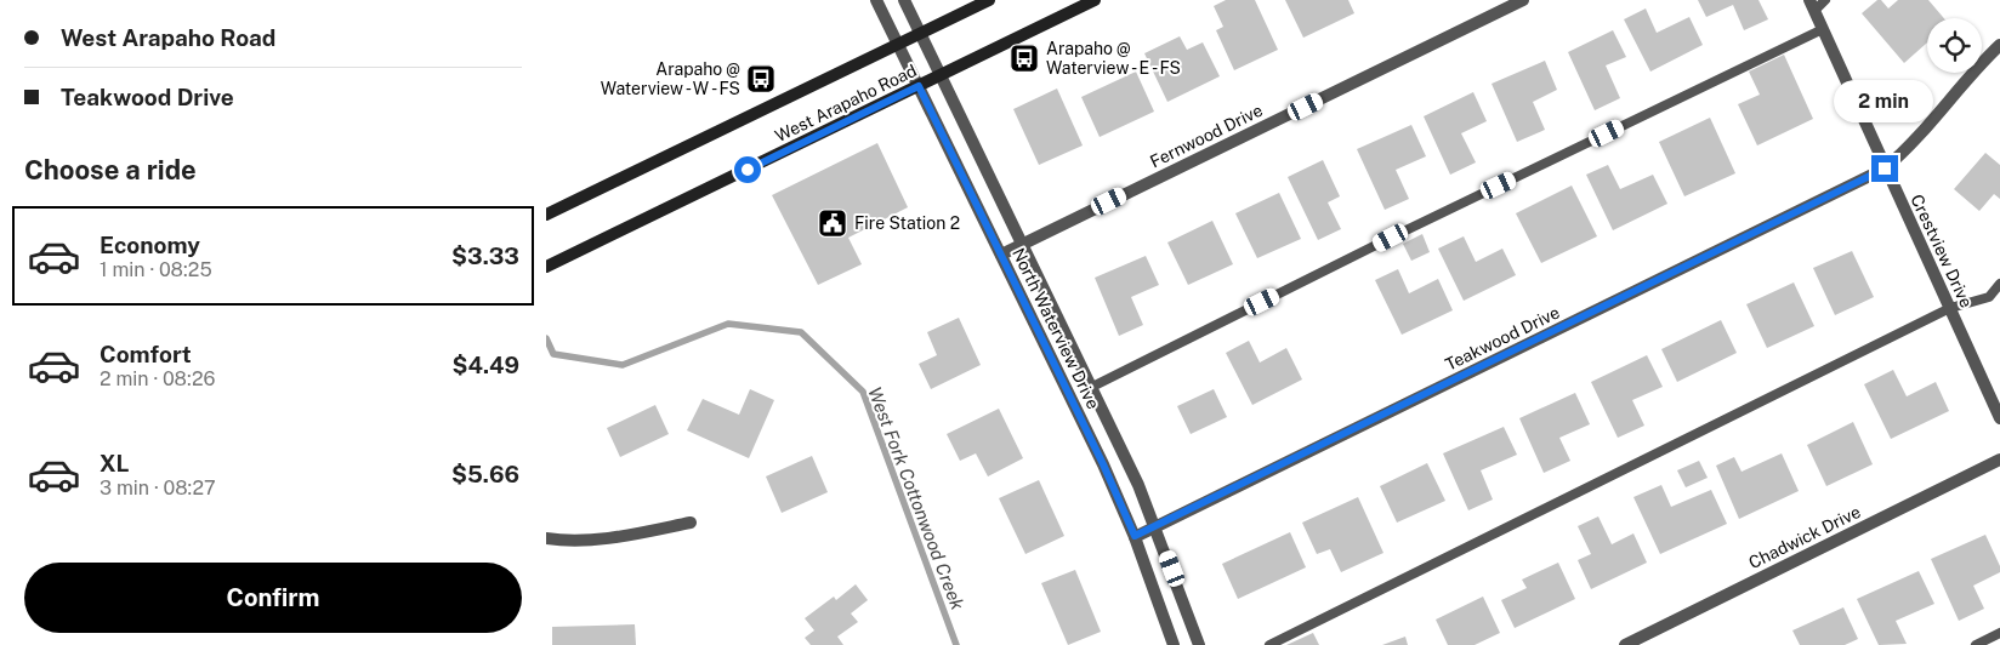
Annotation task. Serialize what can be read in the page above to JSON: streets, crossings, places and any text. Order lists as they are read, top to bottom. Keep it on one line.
{"streets":{"main road":["West Arapaho Road"],"street":["Fernwood Drive","Crestview Drive","North Waterview Drive","Teakwood Drive","Chadwick Drive"]},"crossings":[["West Arapaho Road","North Waterview Drive"],["Fernwood Drive","North Waterview Drive"],["Crestview Drive","Teakwood Drive"],["North Waterview Drive","Teakwood Drive"]],"water":["West Fork Cottonwood Creek"],"places":{"bus stop":["Arapaho @ Waterview - E - FS","Arapaho @ Waterview - W - FS"],"public building":["Fire Station 2"]},"page":{"banner":["West Arapaho Road","Teakwood Drive"],"bubble":"2 min","heading":"Choose a ride","list":[{"name":"Economy","note":"1 min · 08:25","value":"$3.33"},{"name":"Comfort","note":"2 min · 08:26","value":"$4.49"},{"name":"XL","note":"3 min · 08:27","value":"$5.66"}],"buttons":"Confirm"}}
